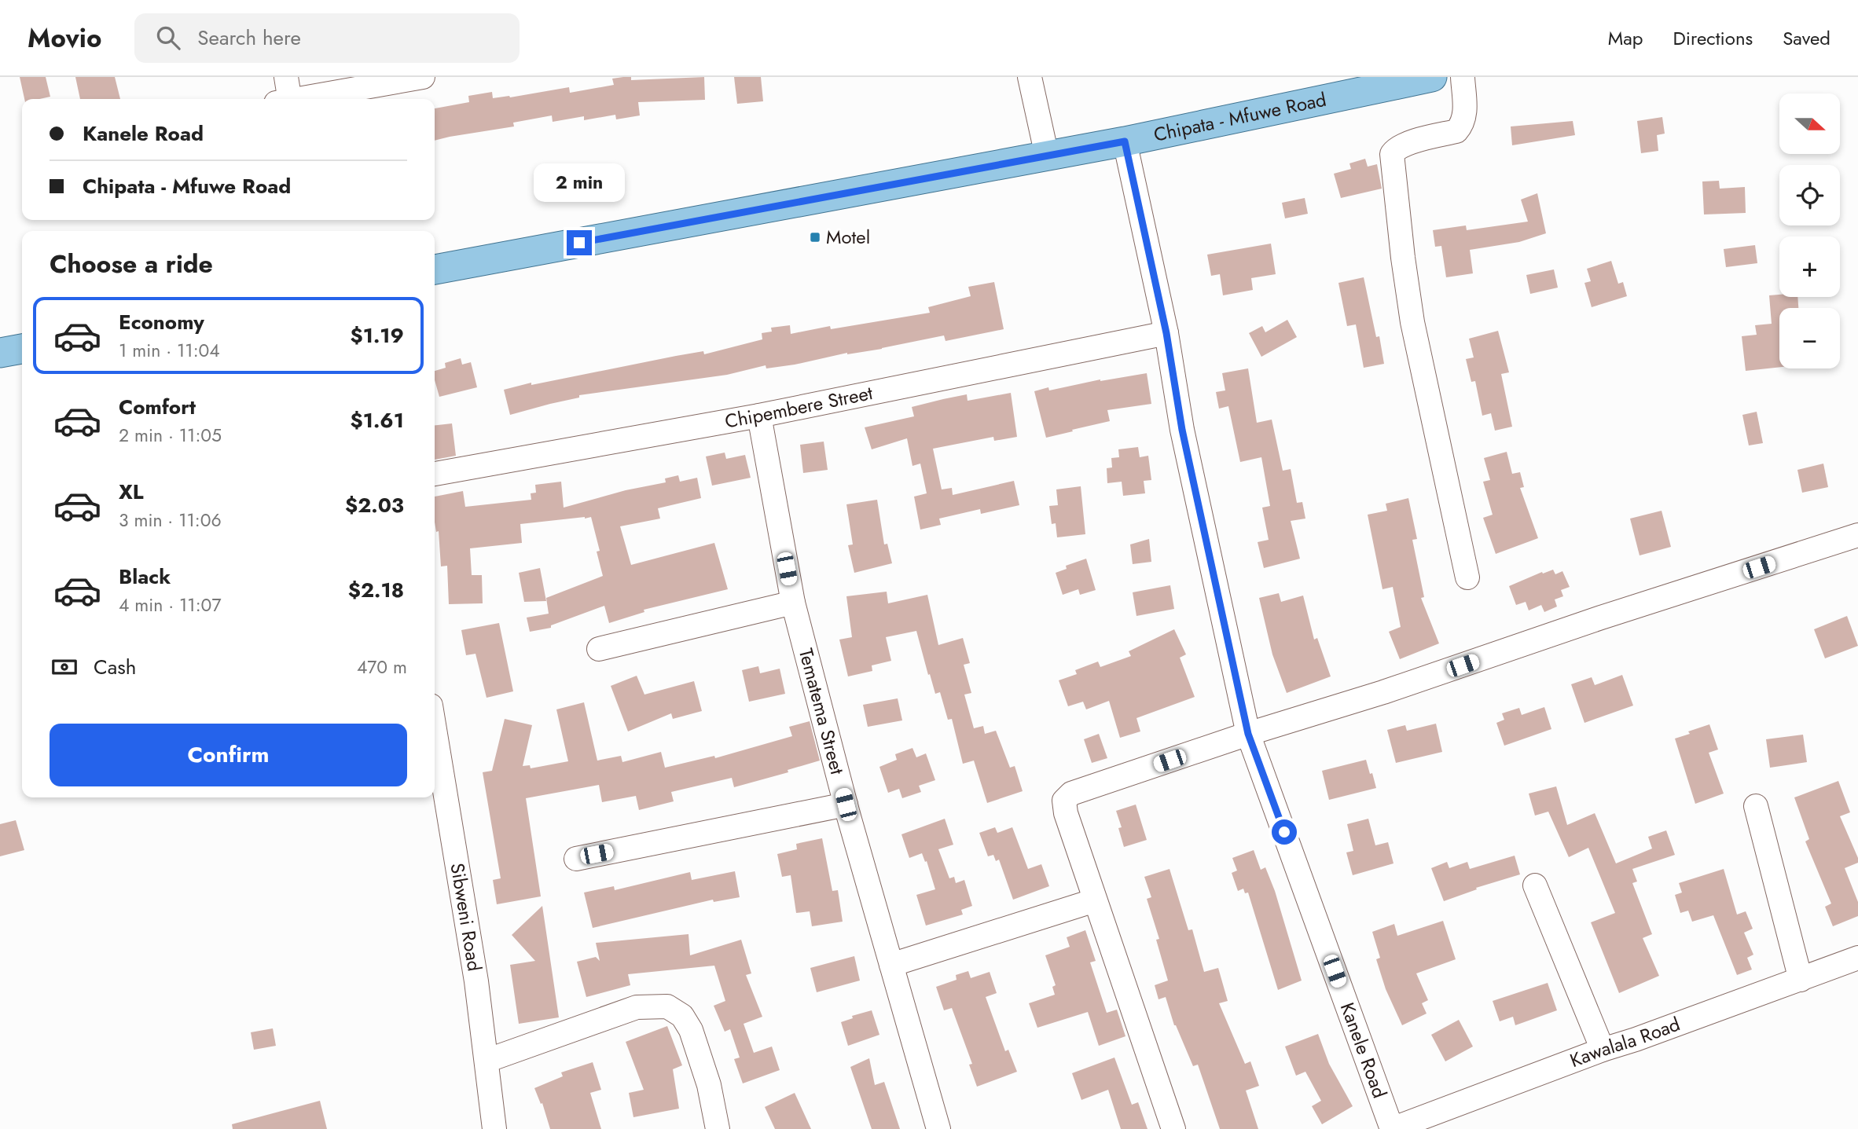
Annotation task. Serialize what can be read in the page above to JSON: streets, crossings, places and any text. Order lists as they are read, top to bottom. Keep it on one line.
{"streets":{"main road":["Chipata - Mfuwe Road"],"street":["Chipembere Street","Tematema Street","Sibweni Road","Kawalala Road","Kanele Road"]},"crossings":[["Chipata - Mfuwe Road","Kanele Road"],["Chipembere Street","Tematema Street"],["Chipembere Street","Kanele Road"],["Kawalala Road","Kanele Road"]],"places":{"transit":["Motel"]},"north":"right","page":{"header":"Movio","search":"Search here","nav":["Map","Directions","Saved"],"map_buttons":["+","−"],"banner":["Kanele Road","Chipata - Mfuwe Road"],"bubble":"2 min","heading":"Choose a ride","list":[{"name":"Economy","note":"1 min · 11:04","value":"$1.19"},{"name":"Comfort","note":"2 min · 11:05","value":"$1.61"},{"name":"XL","note":"3 min · 11:06","value":"$2.03"},{"name":"Black","note":"4 min · 11:07","value":"$2.18"}],"pay":["Cash","470 m"],"buttons":"Confirm"}}
